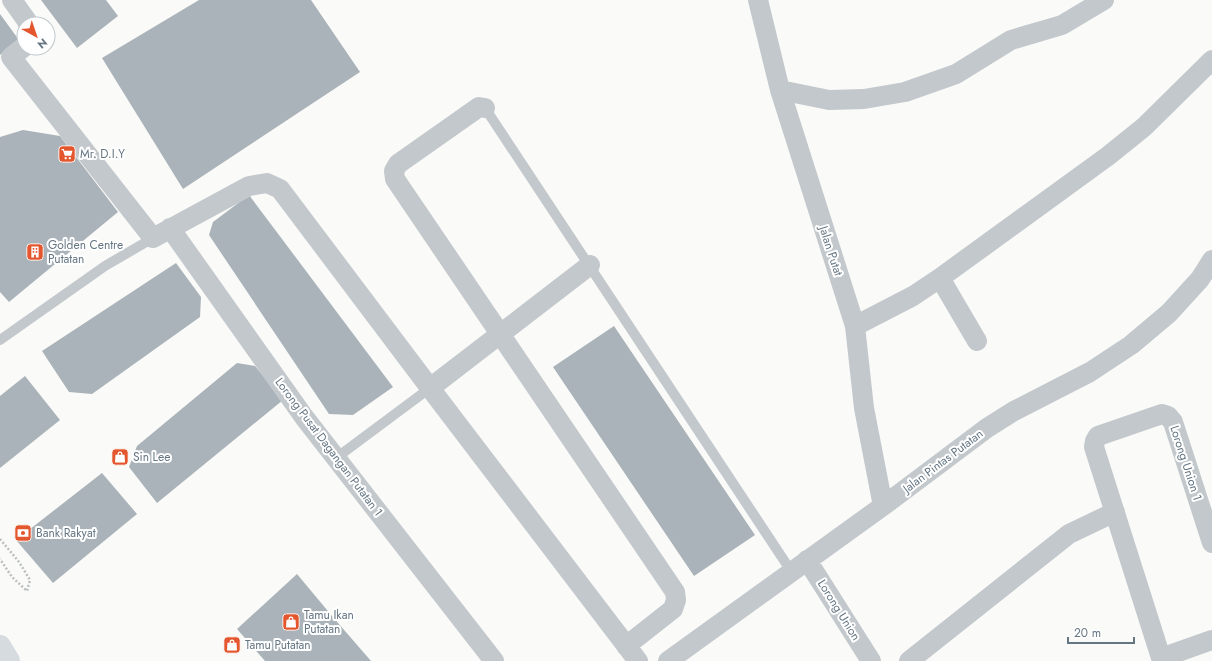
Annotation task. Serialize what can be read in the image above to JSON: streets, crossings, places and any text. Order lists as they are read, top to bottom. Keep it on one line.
{"streets":{"street":["Jalan Putat","Lorong Pusat Dagangan Putatan 1","Jalan Pintas Putatan","Lorong Union 1","Lorong Union"]},"crossings":[["Jalan Putat","Jalan Pintas Putatan"],["Jalan Pintas Putatan","Lorong Union"]],"places":{"supermarket":["Mr. D.I.Y"],"building":["Golden Centre Putatan"],"shop":["Sin Lee","Tamu Ikan Putatan","Tamu Putatan"],"bank":["Bank Rakyat"]},"scale_bar":"20 m","north":"bottom right"}
